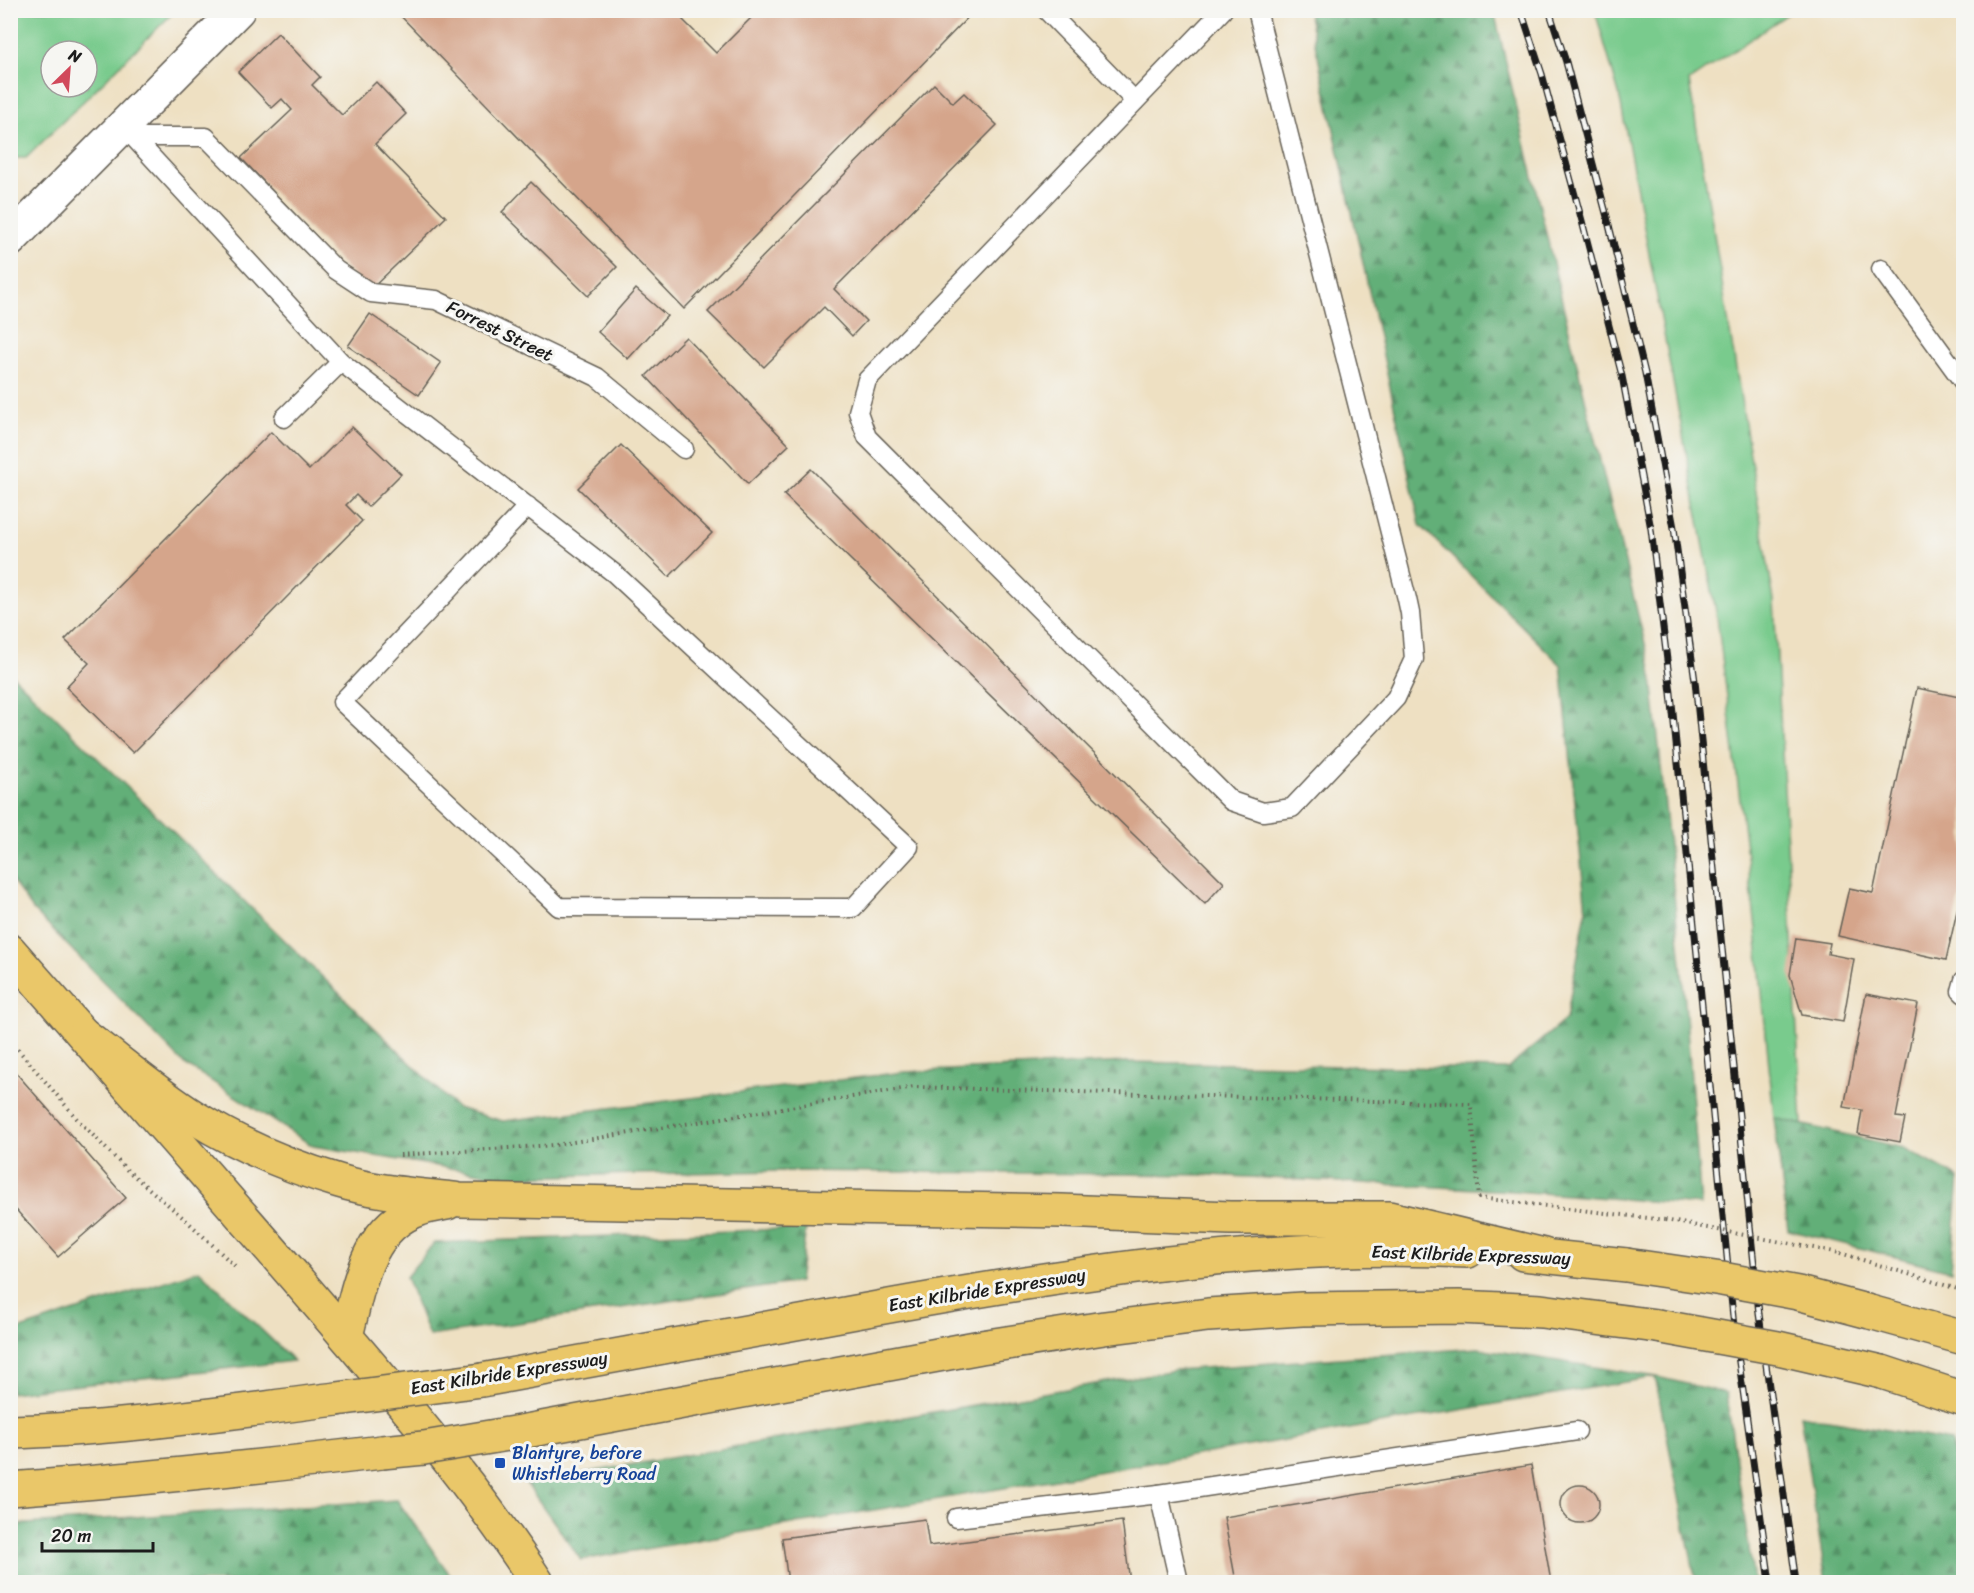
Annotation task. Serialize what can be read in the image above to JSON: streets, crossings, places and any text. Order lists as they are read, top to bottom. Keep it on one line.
{"streets":{"main road":["East Kilbride Expressway"],"lane":["Forrest Street"]},"places":{"transit":["Blantyre, before Whistleberry Road"]},"scale_bar":"20 m","north":"top right"}
